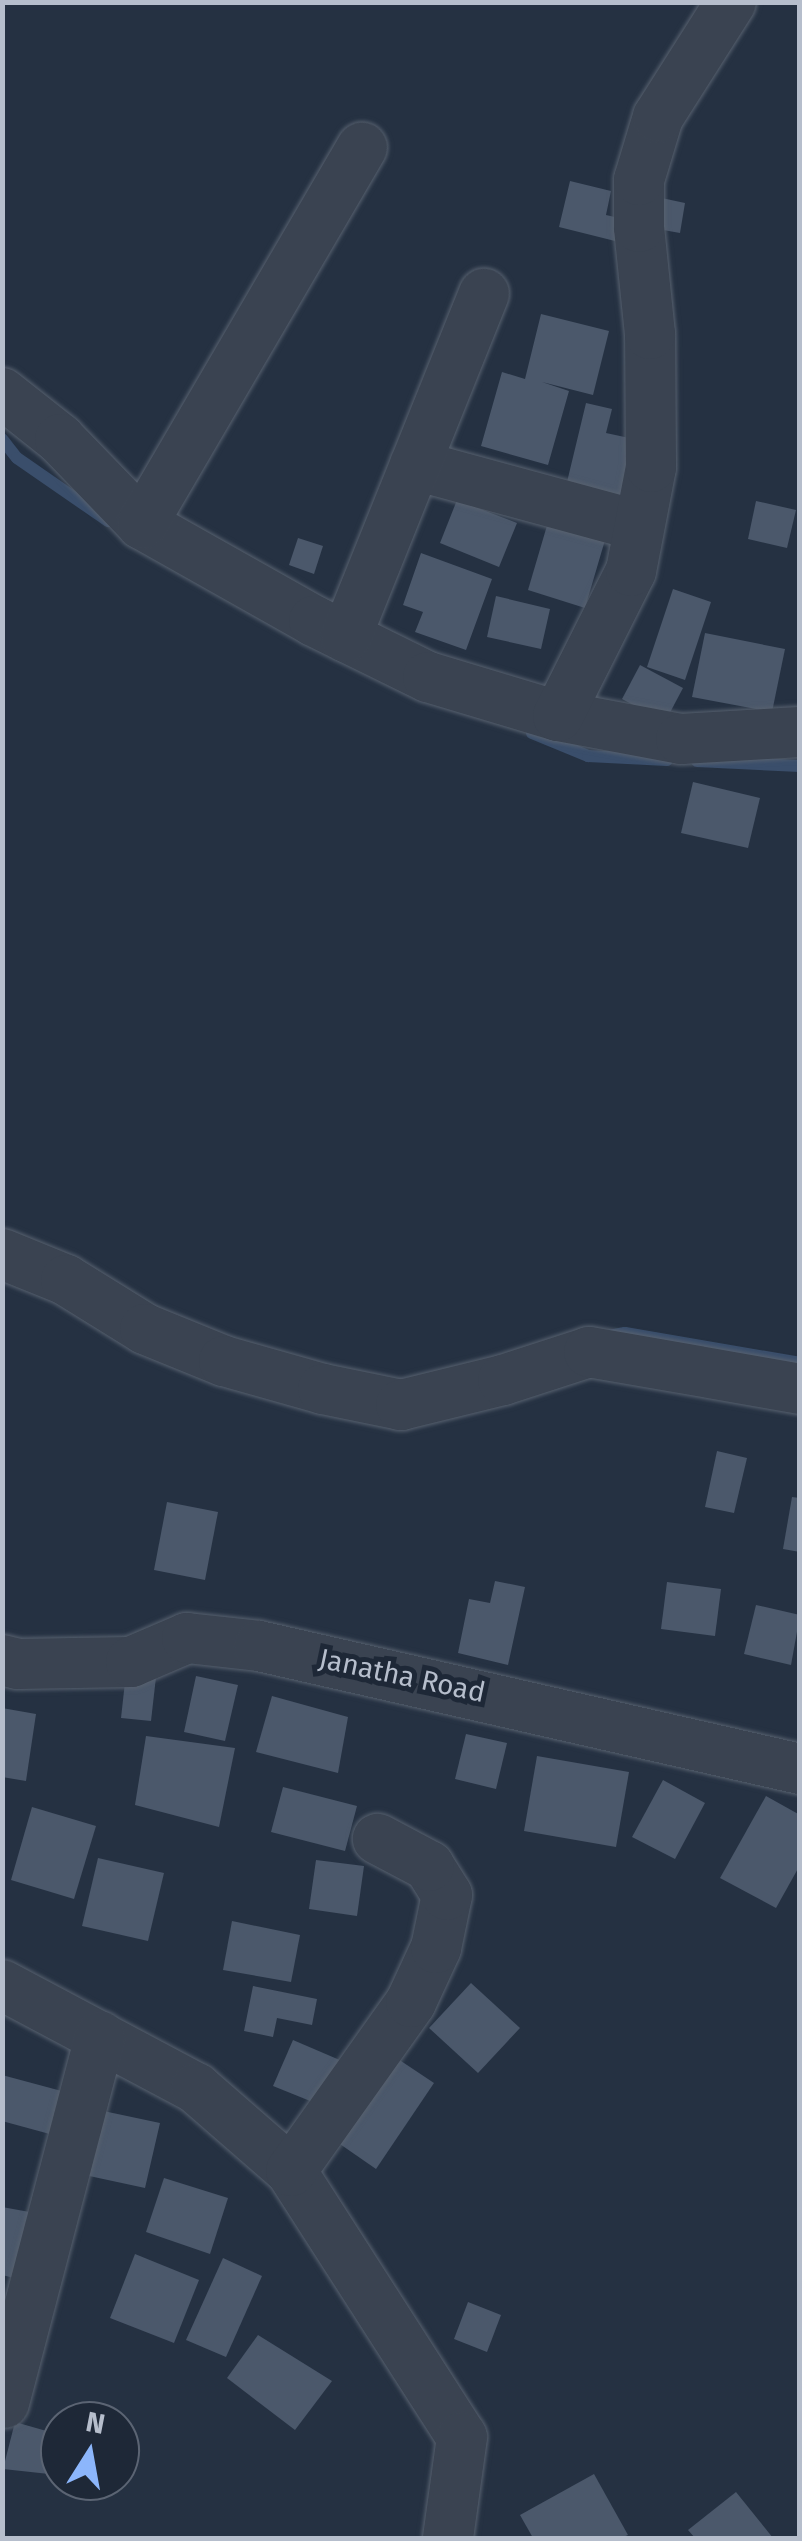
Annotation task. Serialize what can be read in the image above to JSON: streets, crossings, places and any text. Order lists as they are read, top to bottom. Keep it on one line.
{"streets":{"street":["Janatha Road"]},"north":"top"}
